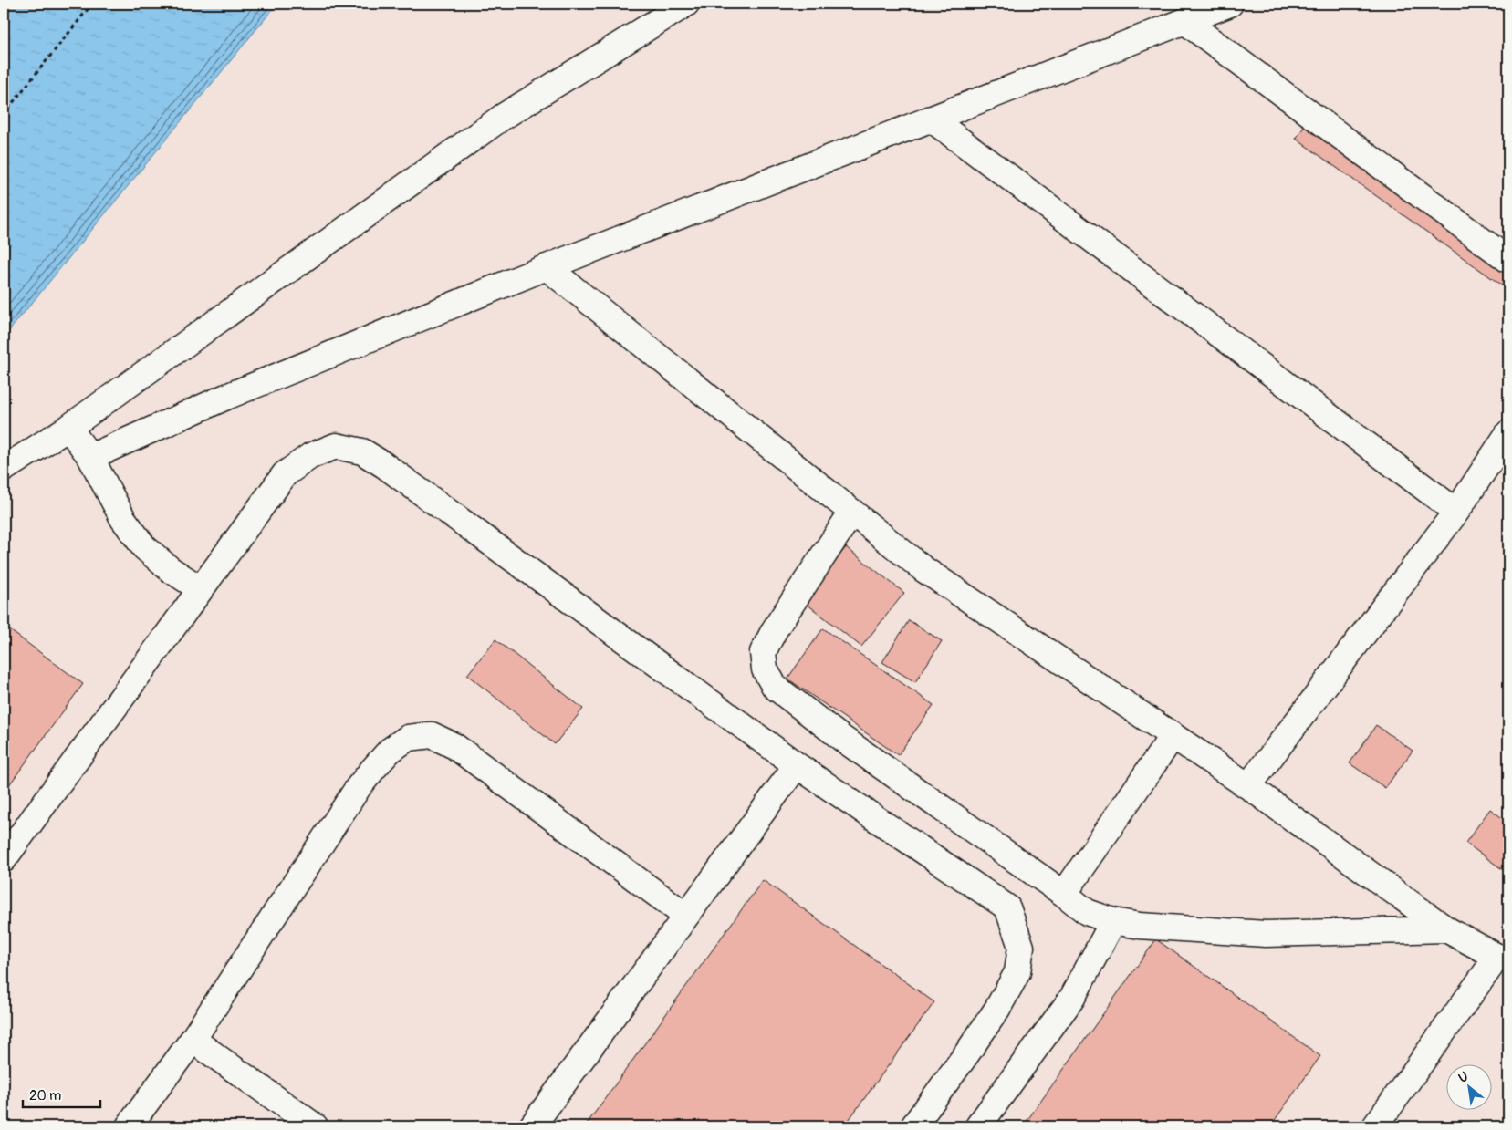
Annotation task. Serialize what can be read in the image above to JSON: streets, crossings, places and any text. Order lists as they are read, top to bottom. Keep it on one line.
{"scale_bar":"20 m","north":"top left"}
